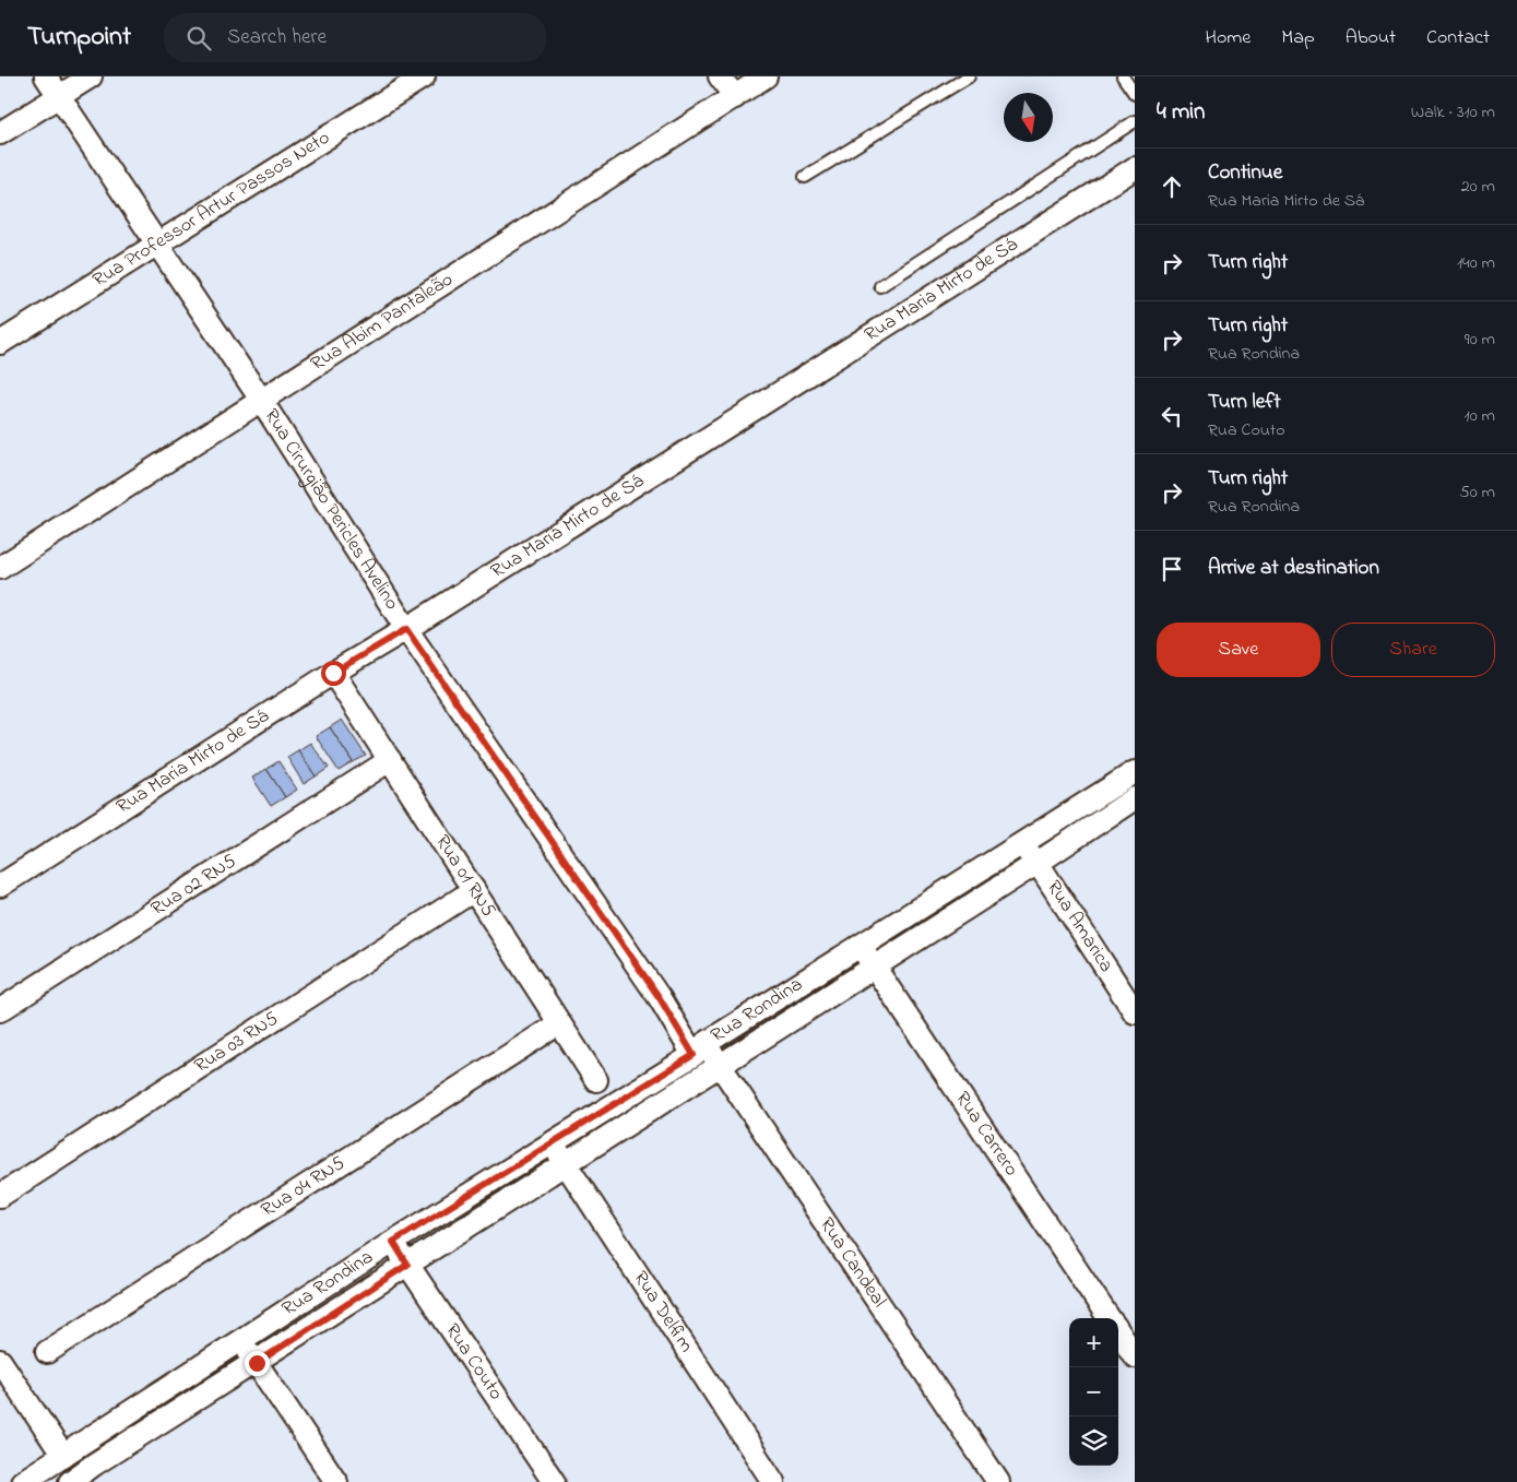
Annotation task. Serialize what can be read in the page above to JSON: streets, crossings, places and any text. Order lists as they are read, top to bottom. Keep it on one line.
{"streets":{"street":["Rua Professor Artur Passos Neto","Rua Maria Mirto de Sá","Rua Abim Pantaleão","Rua Cirurgião Pericles Avelino","Rua 01 RN5","Rua 02 RN5","Rua Amarica","Rua Rondina","Rua 03 RN5","Rua Carrero","Rua 04 RN5","Rua Candeal","Rua Delfim","Rua Couto"]},"crossings":[["Rua Professor Artur Passos Neto","Rua Cirurgião Pericles Avelino"],["Rua Maria Mirto de Sá","Rua Cirurgião Pericles Avelino"],["Rua Maria Mirto de Sá","Rua 01 RN5"],["Rua Abim Pantaleão","Rua Cirurgião Pericles Avelino"],["Rua Cirurgião Pericles Avelino","Rua Rondina"],["Rua Cirurgião Pericles Avelino","Rua Candeal"],["Rua 01 RN5","Rua 02 RN5"],["Rua 01 RN5","Rua 03 RN5"],["Rua 01 RN5","Rua 04 RN5"],["Rua Amarica","Rua Rondina"],["Rua Rondina","Rua Carrero"],["Rua Rondina","Rua Candeal"],["Rua Rondina","Rua Delfim"],["Rua Rondina","Rua Couto"]],"north":"bottom","page":{"header":"Turnpoint","search":"Search here","nav":["Home","Map","About","Contact"],"heading":["4 min","Walk · 310 m"],"list":[["Continue","Rua Maria Mirto de Sá","20 m"],["Turn right","140 m"],["Turn right","Rua Rondina","90 m"],["Turn left","Rua Couto","10 m"],["Turn right","Rua Rondina","50 m"],"Arrive at destination"],"buttons":["Save","Share"],"map_buttons":["+","−"]}}
